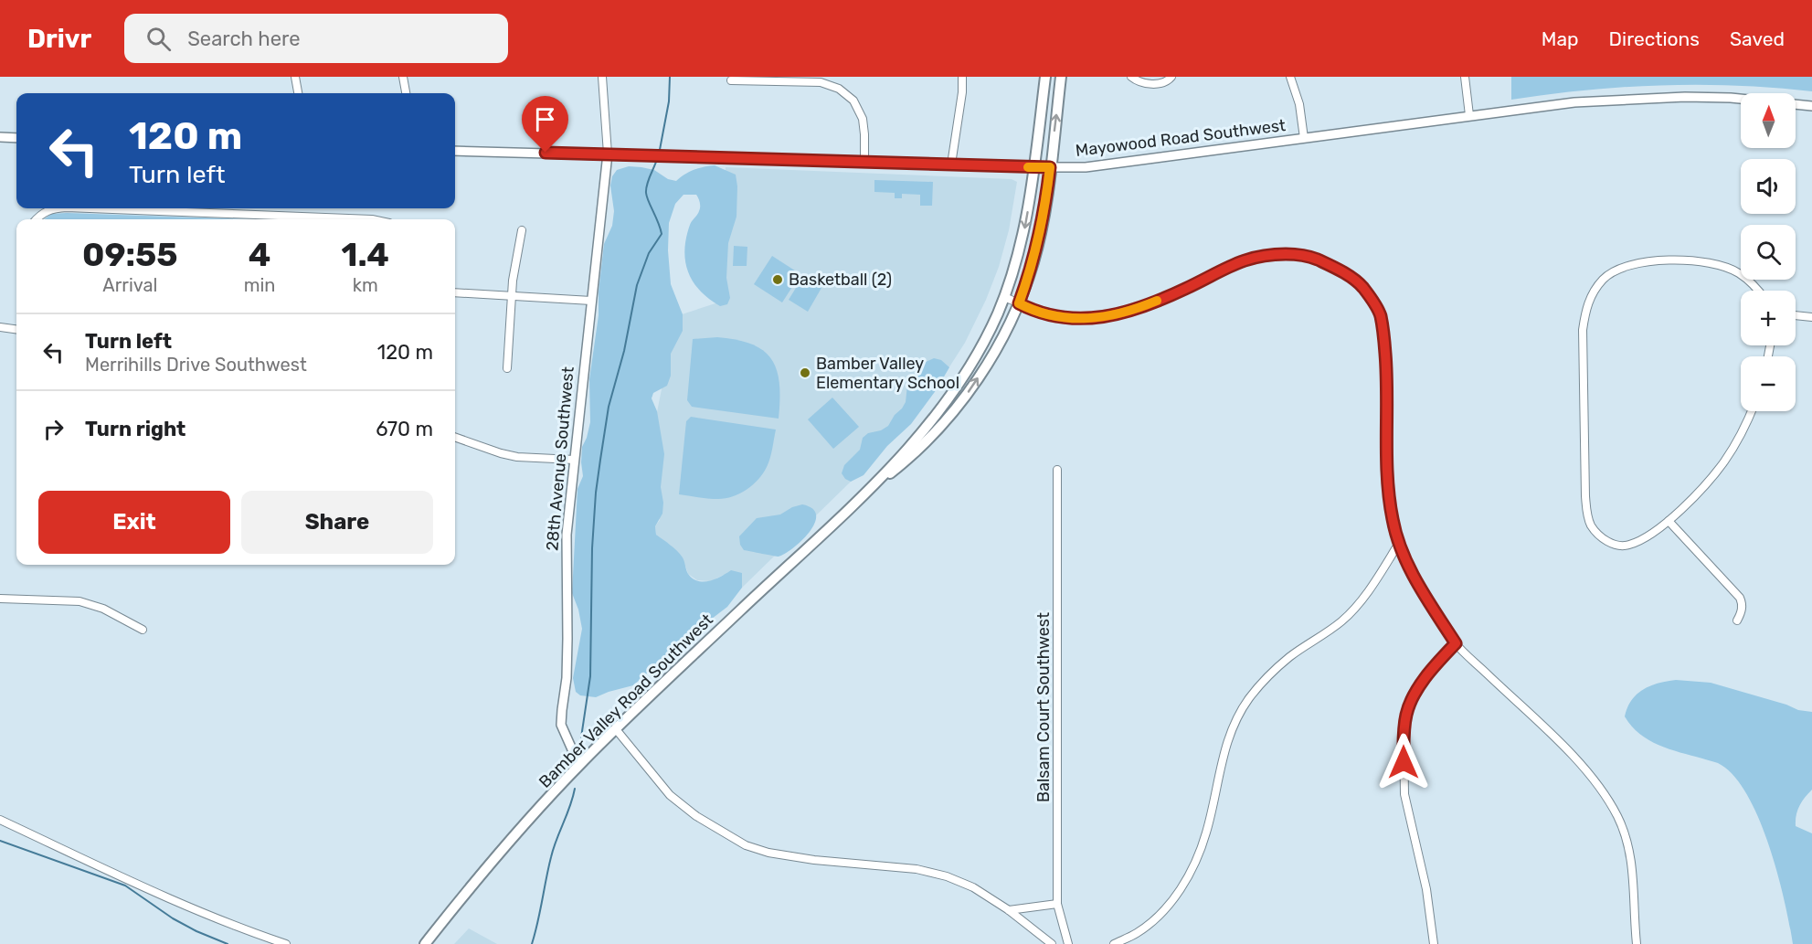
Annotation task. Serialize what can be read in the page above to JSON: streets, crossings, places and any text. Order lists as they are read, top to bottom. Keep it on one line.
{"streets":{"main road":["Bamber Valley Road Southwest"],"street":["Mayowood Road Southwest","28th Avenue Southwest","Balsam Court Southwest"]},"crossings":[["Mayowood Road Southwest","28th Avenue Southwest"],["Mayowood Road Southwest","Bamber Valley Road Southwest"],["28th Avenue Southwest","Bamber Valley Road Southwest"]],"places":["Basketball (2)","Bamber Valley Elementary School"],"north":"top","page":{"header":"Drivr","search":"Search here","nav":["Map","Directions","Saved"],"map_buttons":["+","−"],"turn":["120 m","Turn left"],"eta":["09:55","Arrival","4","min","1.4","km"],"list":[{"name":"Turn left","note":"Merrihills Drive Southwest","value":"120 m"},{"name":"Turn right","value":"670 m"}],"buttons":["Exit","Share"]}}
